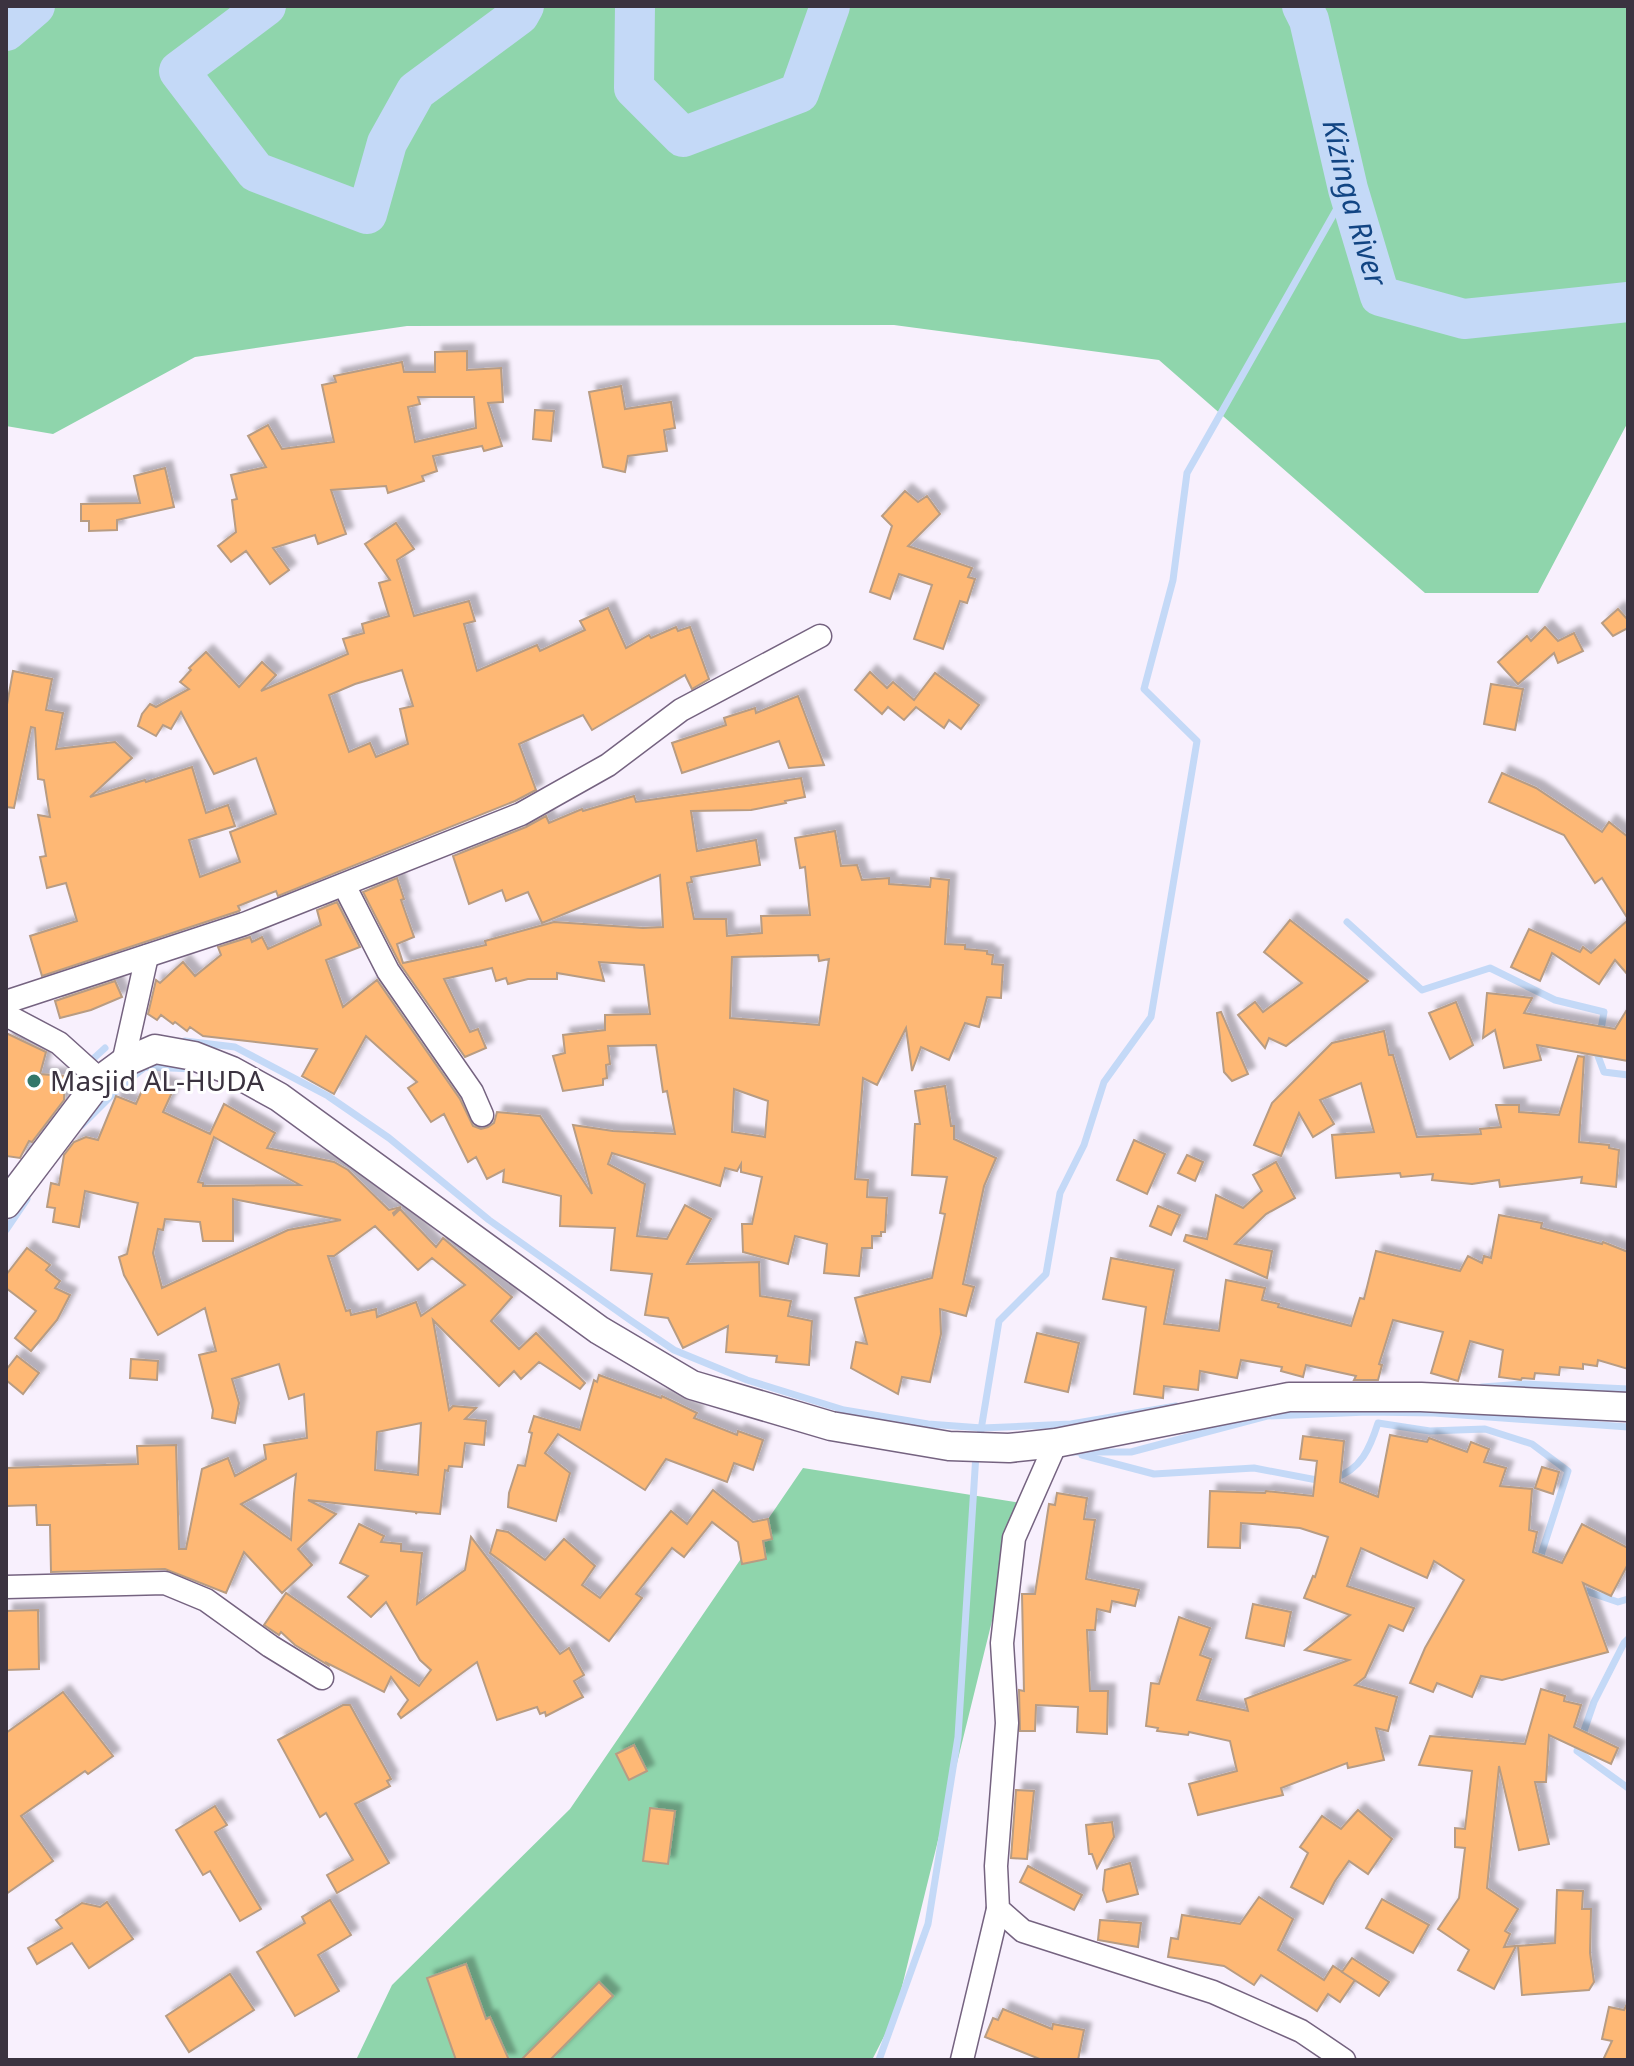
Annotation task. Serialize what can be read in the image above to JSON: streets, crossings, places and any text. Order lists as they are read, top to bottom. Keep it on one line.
{"water":["Kizinga River"],"places":["Masjid AL-HUDA"]}
